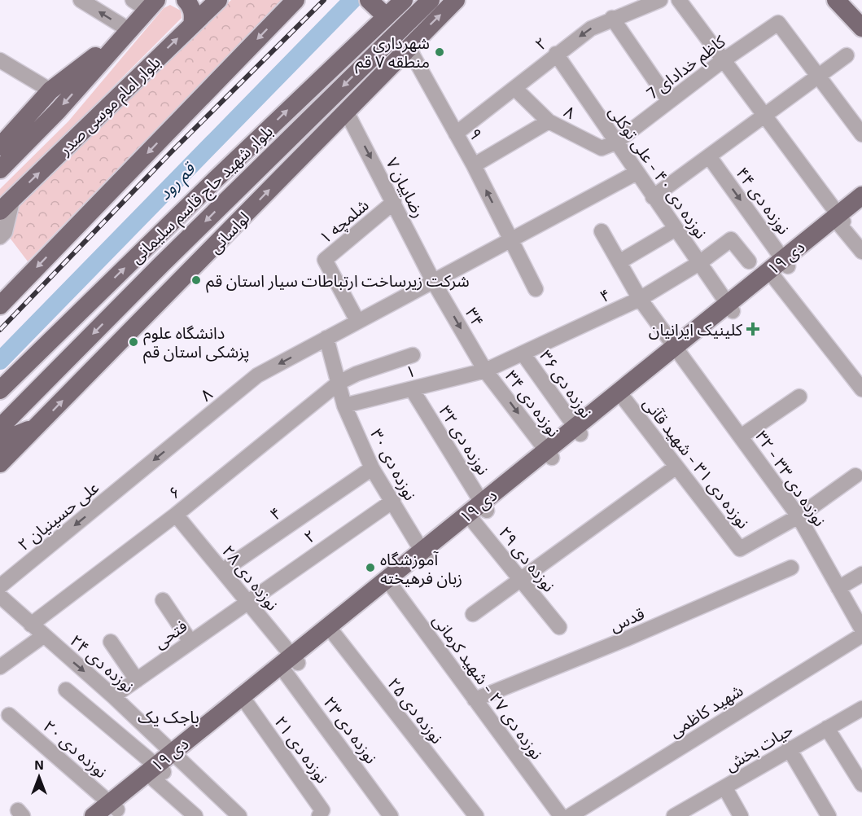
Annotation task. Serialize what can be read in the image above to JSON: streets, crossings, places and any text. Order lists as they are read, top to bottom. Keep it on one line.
{"streets":{"main road":["بلوار امام موسی صدر","بلوار شهید حاج قاسم سلیمانی","لواسانی","۱۹ دی"],"street":["۲","7 کاظم خدادای","۸","۹","نوزده دی ۴۰ - علی توکلی","۷ رضاییان","نوزده دی ۴۴","۱ شلمچه","۴","۳۴","۱","نوزده دی ۳۶","نوزده دی ۳۴","نوزده دی ۳۲","نوزده دی ۳۱ - شهید قآنی","نوزده دی ۳۰","۳۲ - نوزده دی ۳۳","۶","۲ علی حسینیان","نوزده دی ۲۹","نوزده دی ۲۸","قدس","فتحی","نوزده دی ۲۴","نوزده دی ۲۷ - شهید کرمانی","نوزده دی ۲۵","شهید کاظمی","نوزده دی ۲۳","حیات بخش","نوزده دی ۲۰","نوزده دی ۲۱"]},"crossings":[["۲","۸"],["۲","۹"],["۲","نوزده دی ۴۰ - علی توکلی"],["۲","نوزده دی ۳۰"],["۲","نوزده دی ۲۸"],["۲","فتحی"],["7 کاظم خدادای","۸"],["7 کاظم خدادای","نوزده دی ۴۰ - علی توکلی"],["۸","نوزده دی ۴۰ - علی توکلی"],["۸","۷ رضاییان"],["۸","۱ شلمچه"],["۸","۳۴"],["۸","نوزده دی ۳۰"],["۸","۲ علی حسینیان"],["۹","لواسانی"],["نوزده دی ۴۰ - علی توکلی","۱۹ دی"],["نوزده دی ۴۰ - علی توکلی","۴"],["۷ رضاییان","۱ شلمچه"],["۷ رضاییان","لواسانی"],["۷ رضاییان","۳۴"],["نوزده دی ۴۴","۱۹ دی"],["۱۹ دی","نوزده دی ۳۶"],["۱۹ دی","نوزده دی ۳۴"],["۱۹ دی","نوزده دی ۳۲"],["۱۹ دی","نوزده دی ۳۱ - شهید قآنی"],["۱۹ دی","نوزده دی ۳۰"],["۱۹ دی","۳۲ - نوزده دی ۳۳"],["۱۹ دی","نوزده دی ۲۹"],["۱۹ دی","نوزده دی ۲۸"],["۱۹ دی","نوزده دی ۲۴"],["۱۹ دی","نوزده دی ۲۷ - شهید کرمانی"],["۱۹ دی","نوزده دی ۲۵"],["۱۹ دی","نوزده دی ۲۳"],["۱۹ دی","نوزده دی ۲۰"],["۱۹ دی","نوزده دی ۲۱"],["۴","۳۴"],["۴","۱"],["۴","نوزده دی ۳۶"],["۴","نوزده دی ۳۴"],["۴","نوزده دی ۳۰"],["۴","۳۲ - نوزده دی ۳۳"],["۴","نوزده دی ۲۸"],["۳۴","۱"],["۳۴","نوزده دی ۳۴"],["۱","نوزده دی ۳۴"],["۱","نوزده دی ۳۲"],["۱","نوزده دی ۳۰"],["نوزده دی ۳۲","نوزده دی ۲۹"],["نوزده دی ۳۱ - شهید قآنی","۳۲ - نوزده دی ۳۳"],["نوزده دی ۳۰","۶"],["۶","نوزده دی ۲۸"],["۶","نوزده دی ۲۴"],["۲ علی حسینیان","نوزده دی ۲۴"],["نوزده دی ۲۸","فتحی"],["نوزده دی ۲۸","نوزده دی ۲۳"],["قدس","نوزده دی ۲۷ - شهید کرمانی"],["فتحی","نوزده دی ۲۴"]],"one_way":["۸","۷ رضاییان","۳۴","نوزده دی ۳۴","۲ علی حسینیان"],"districts":["باجک یک"],"water":["قم رود"],"places":{"other":["شهرداری منطقه ۷ قم","شرکت زیرساخت ارتباطات سیار استان قم","دانشگاه علوم پزشکی استان قم","آموزشگاه زبان فرهیخته"],"health":["کلینیک ایرانیان"]},"north":"top"}
